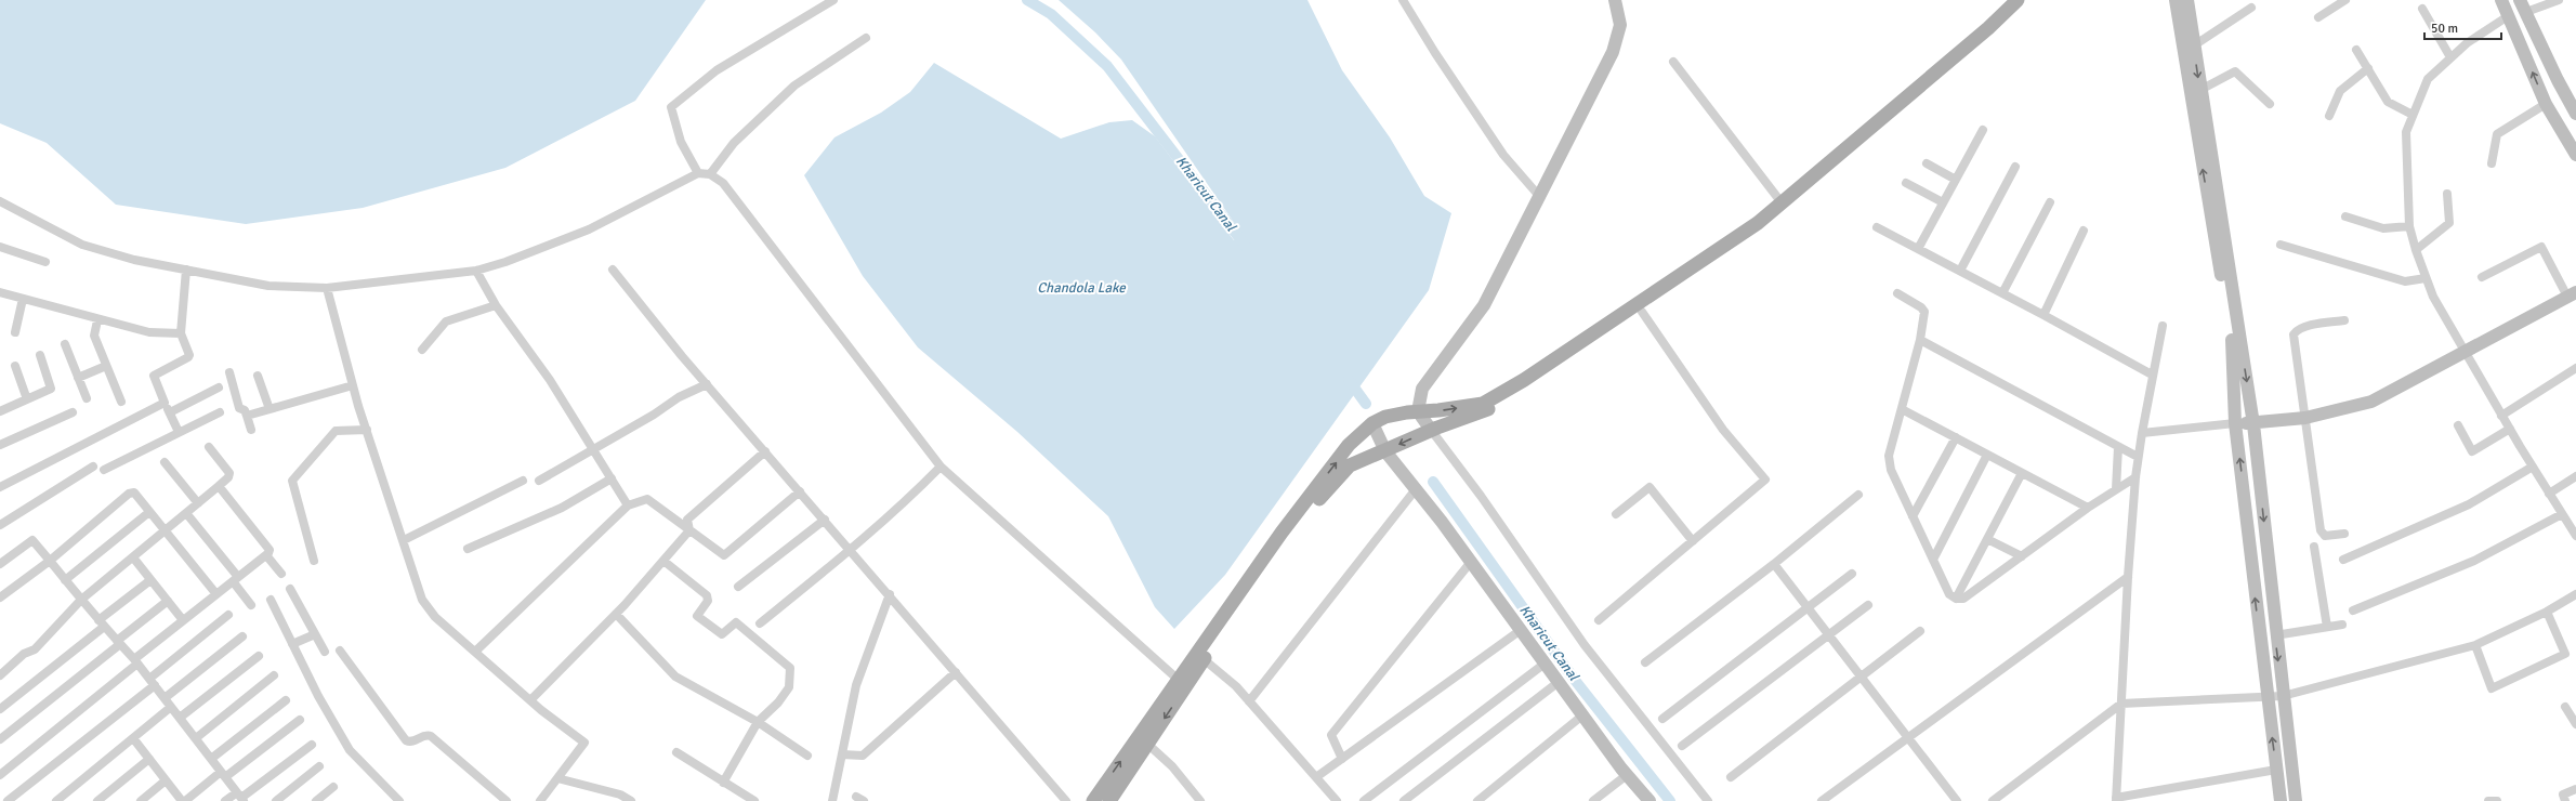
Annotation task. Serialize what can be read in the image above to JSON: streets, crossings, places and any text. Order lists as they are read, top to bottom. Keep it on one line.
{"water":["Kharicut Canal","Chandola Lake"],"scale_bar":"50 m"}
